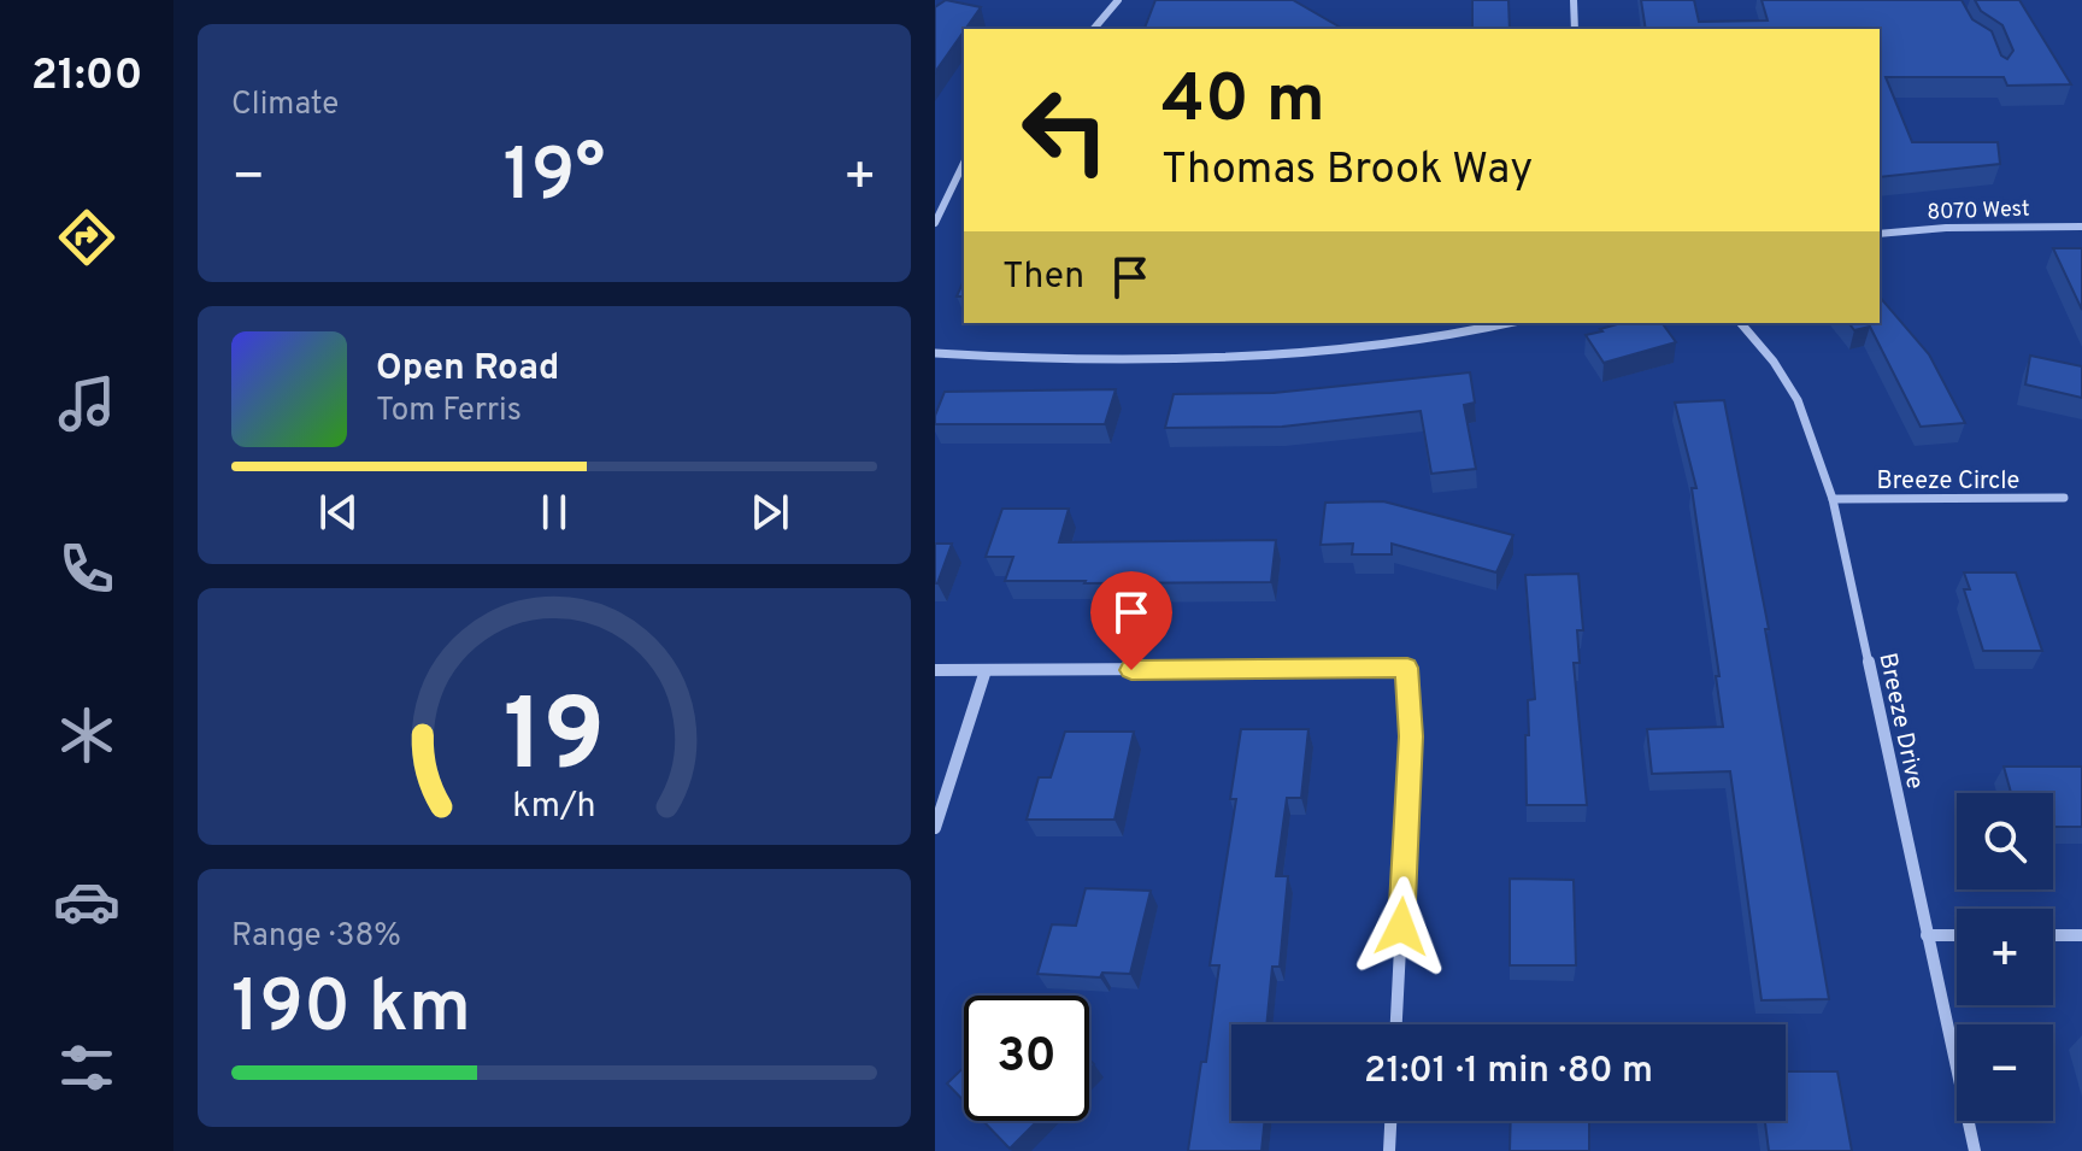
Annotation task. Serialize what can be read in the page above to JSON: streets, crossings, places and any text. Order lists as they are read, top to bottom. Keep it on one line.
{"streets":{"street":["8070 West","Breeze Circle","Breeze Drive"]},"crossings":[["Breeze Circle","Breeze Drive"]],"page":{"tabs":"21:00","tile":["Climate",["Range · 38%","190 km"]],"turn":["40 m","Thomas Brook Way"],"heat":["−","19°","+"],"then":"Then","song":["Open Road","Tom Ferris"],"map_buttons":["+","−"],"limit":"30","trip":"21:01 · 1 min · 80 m","gauge":["19","km/h"]}}
